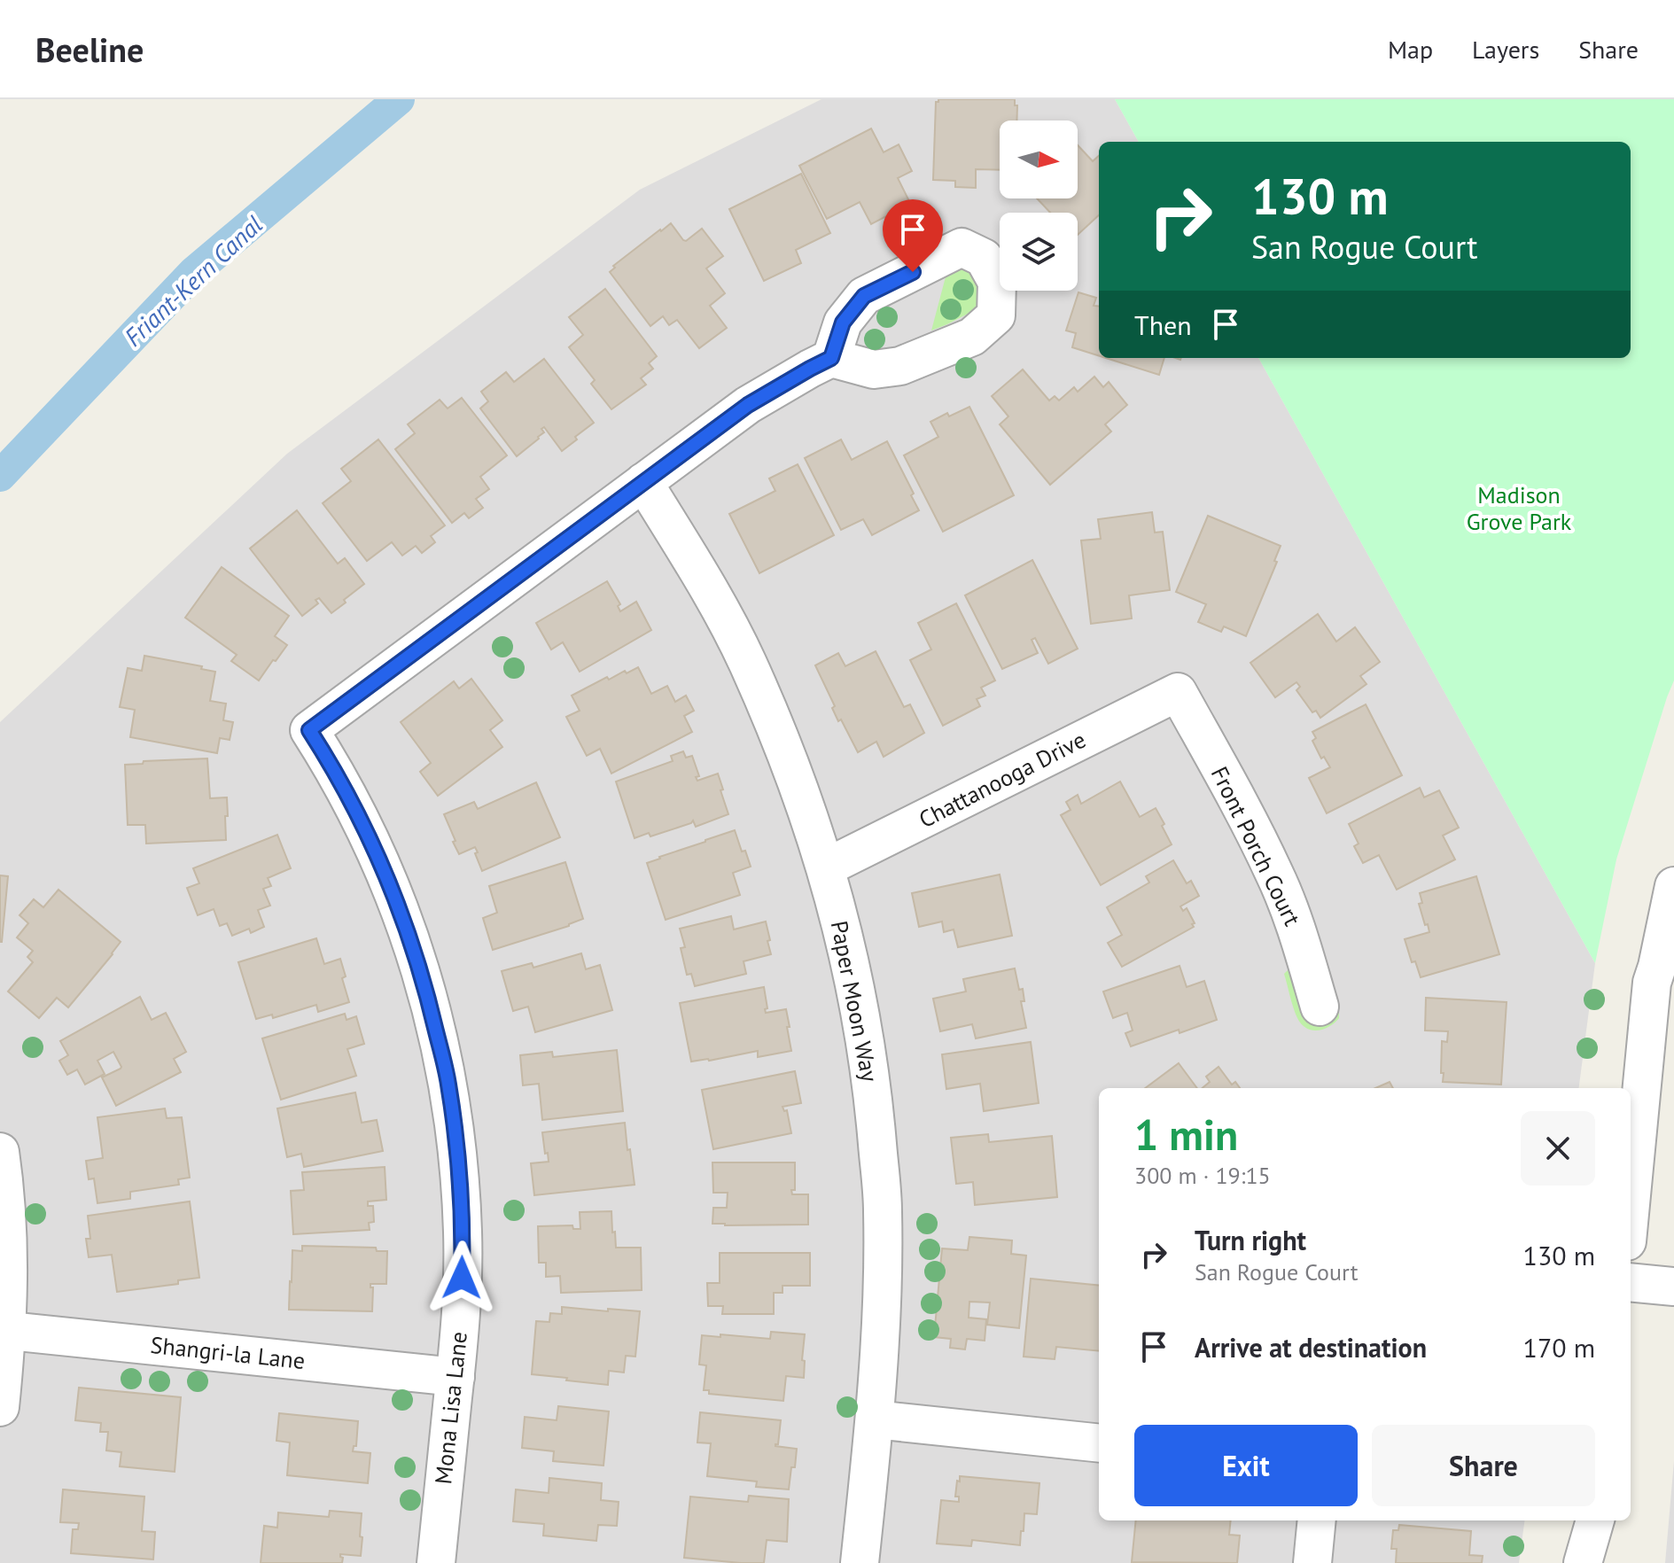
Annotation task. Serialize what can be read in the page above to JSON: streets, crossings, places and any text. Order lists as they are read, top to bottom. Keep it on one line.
{"streets":{"street":["Chattanooga Drive","Front Porch Court","Paper Moon Way","Shangri-la Lane","Mona Lisa Lane"]},"crossings":[["Chattanooga Drive","Front Porch Court"],["Chattanooga Drive","Paper Moon Way"],["Paper Moon Way","Mona Lisa Lane"],["Shangri-la Lane","Mona Lisa Lane"]],"water":["Friant-Kern Canal"],"parks":["Madison Grove Park"],"north":"right","page":{"header":"Beeline","nav":["Map","Layers","Share"],"turn":["130 m","San Rogue Court"],"then":"Then","heading":["1 min","300 m · 19:15"],"list":[{"name":"Turn right","note":"San Rogue Court","value":"130 m"},{"name":"Arrive at destination","value":"170 m"}],"buttons":["Exit","Share"]}}
